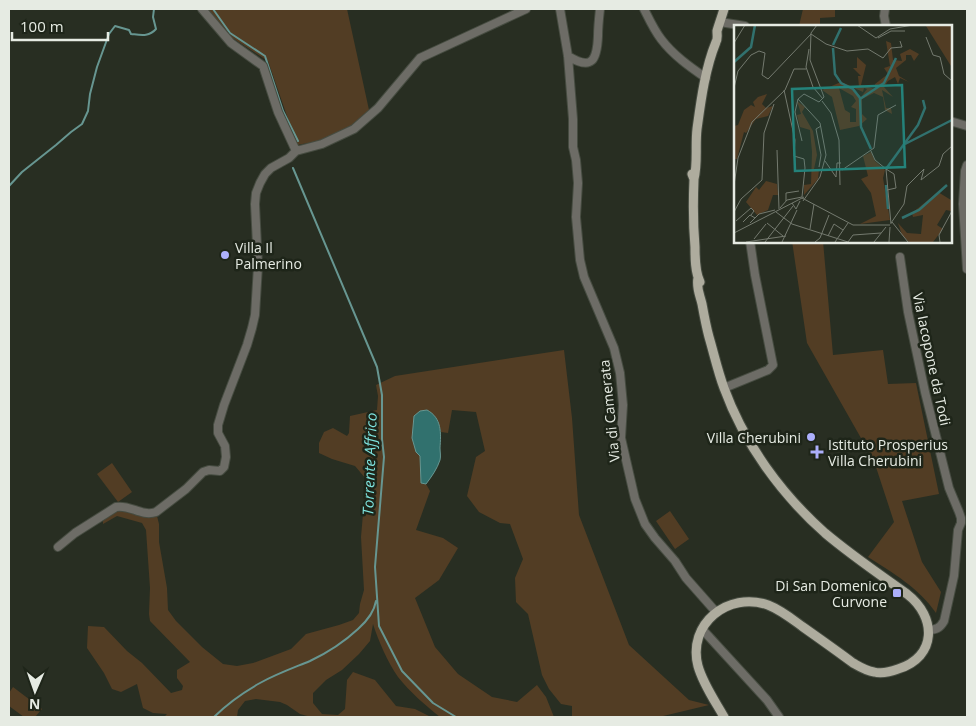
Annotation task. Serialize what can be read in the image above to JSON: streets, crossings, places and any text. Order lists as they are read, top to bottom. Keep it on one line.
{"streets":{"street":["Via Iacopone da Todi","Via di Camerata"]},"water":["Torrente Affrico"],"places":{"other":["Villa Il Palmerino","Villa Cherubini"],"health":["Istituto Prosperius Villa Cherubini"],"transit":["Di San Domenico Curvone"]},"scale_bar":"100 m","north":"bottom"}
